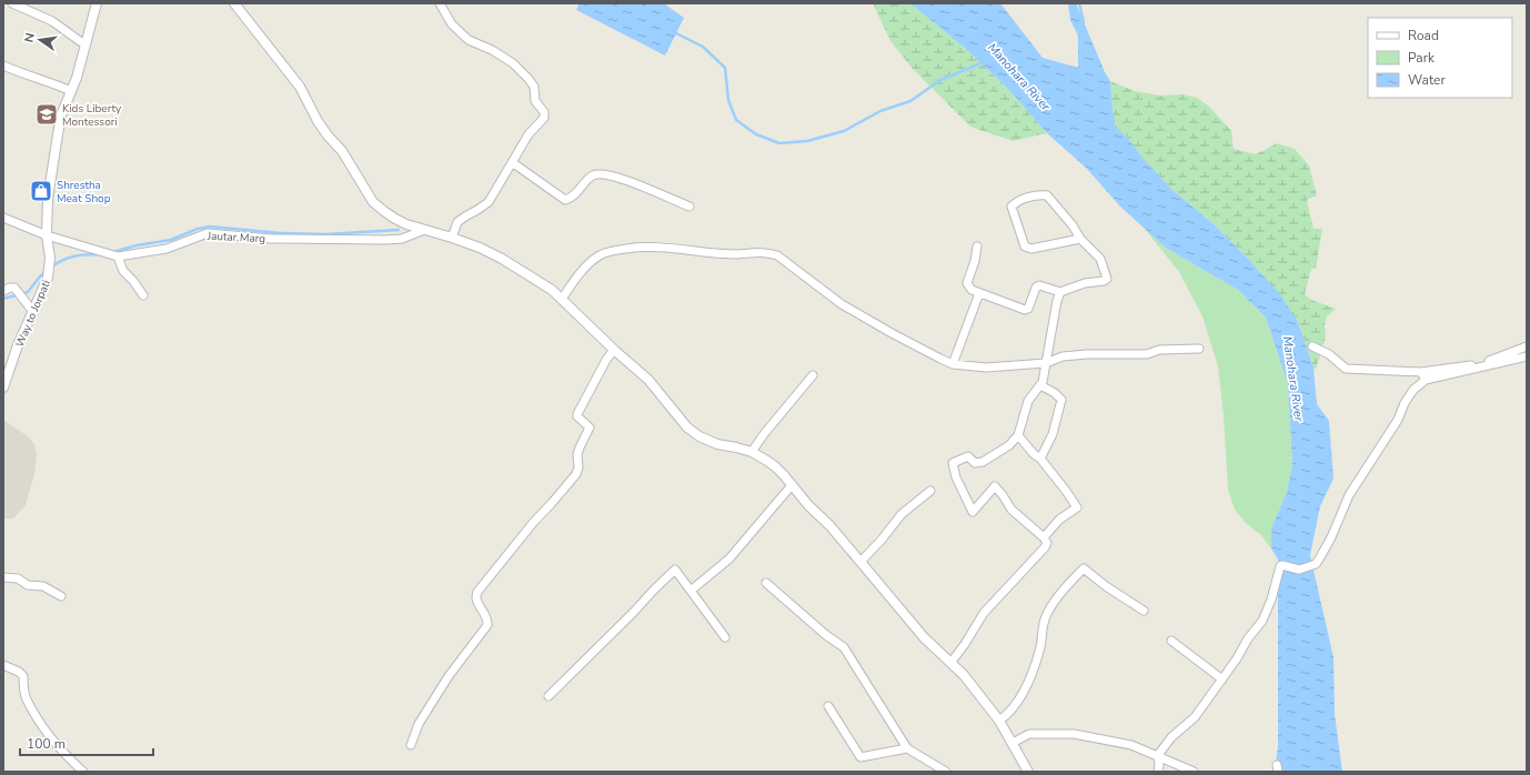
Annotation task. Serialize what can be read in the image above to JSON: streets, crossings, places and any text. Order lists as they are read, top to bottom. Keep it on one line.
{"streets":{"street":["Jautar Marg","Way to Jorpati"]},"crossings":[["Jautar Marg","Way to Jorpati"]],"water":["Manohara River"],"places":{"school or university":["Kids Liberty Montessori"],"shop":["Shrestha Meat Shop"]},"legend":["Road","Park","Water"],"scale_bar":"100 m","north":"left"}
